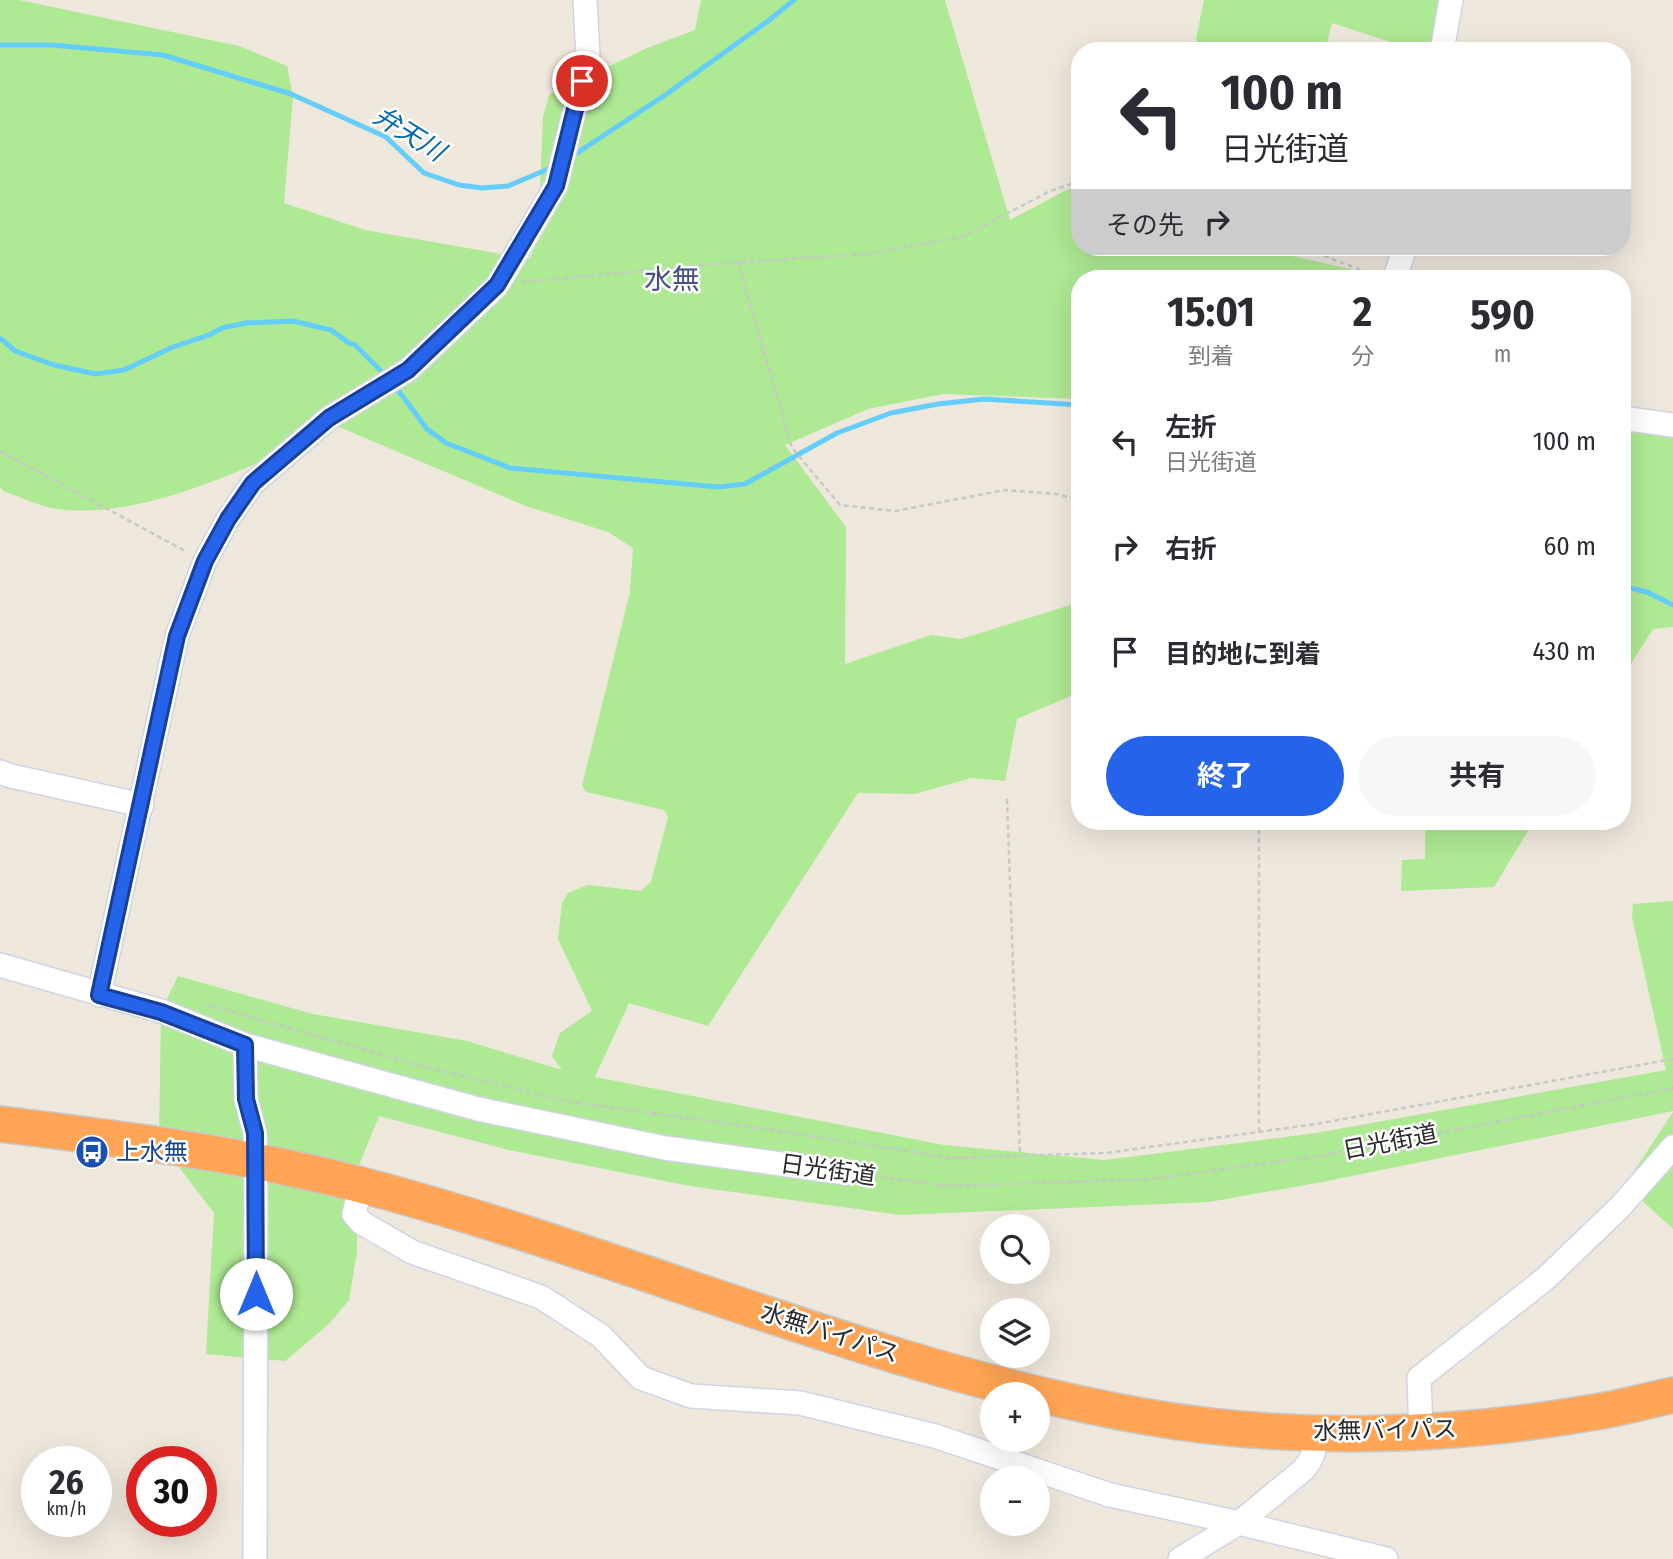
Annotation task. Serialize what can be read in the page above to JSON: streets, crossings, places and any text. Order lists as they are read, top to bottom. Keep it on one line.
{"streets":{"highway":["水無バイパス"],"street":["日光街道"]},"districts":["水無"],"water":["弁天川"],"places":{"bus stop":["上水無"]},"page":{"turn":["100 m","日光街道"],"then":"その先","eta":["15:01","到着","2","分","590","m"],"list":[{"name":"左折","note":"日光街道","value":"100 m"},{"name":"右折","value":"60 m"},{"name":"目的地に到着","value":"430 m"}],"buttons":["終了","共有"],"map_buttons":["+","−"],"speed":"26 km/h","limit":"30"}}
